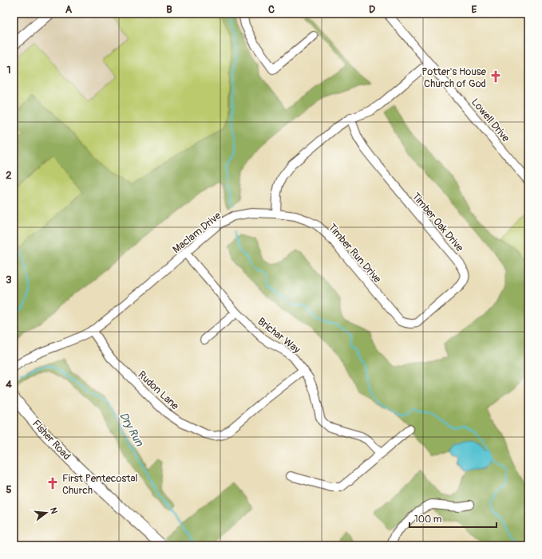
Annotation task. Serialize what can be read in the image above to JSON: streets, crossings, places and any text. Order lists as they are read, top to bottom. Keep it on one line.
{"streets":{"main road":["Fisher Road"],"street":["Lowell Drive","Timber Oak Drive","Maclam Drive","Timber Run Drive","Brichar Way","Rudon Lane"]},"crossings":[["Timber Oak Drive","Timber Run Drive"],["Maclam Drive","Timber Run Drive"],["Maclam Drive","Brichar Way"],["Maclam Drive","Rudon Lane"],["Brichar Way","Rudon Lane"]],"water":["Dry Run"],"places":{"church":["Potter's House Church of God","First Pentecostal Church"]},"scale_bar":"100 m","north":"right","grid":{"columns":["A","B","C","D","E"],"rows":["1","2","3","4","5"]}}
